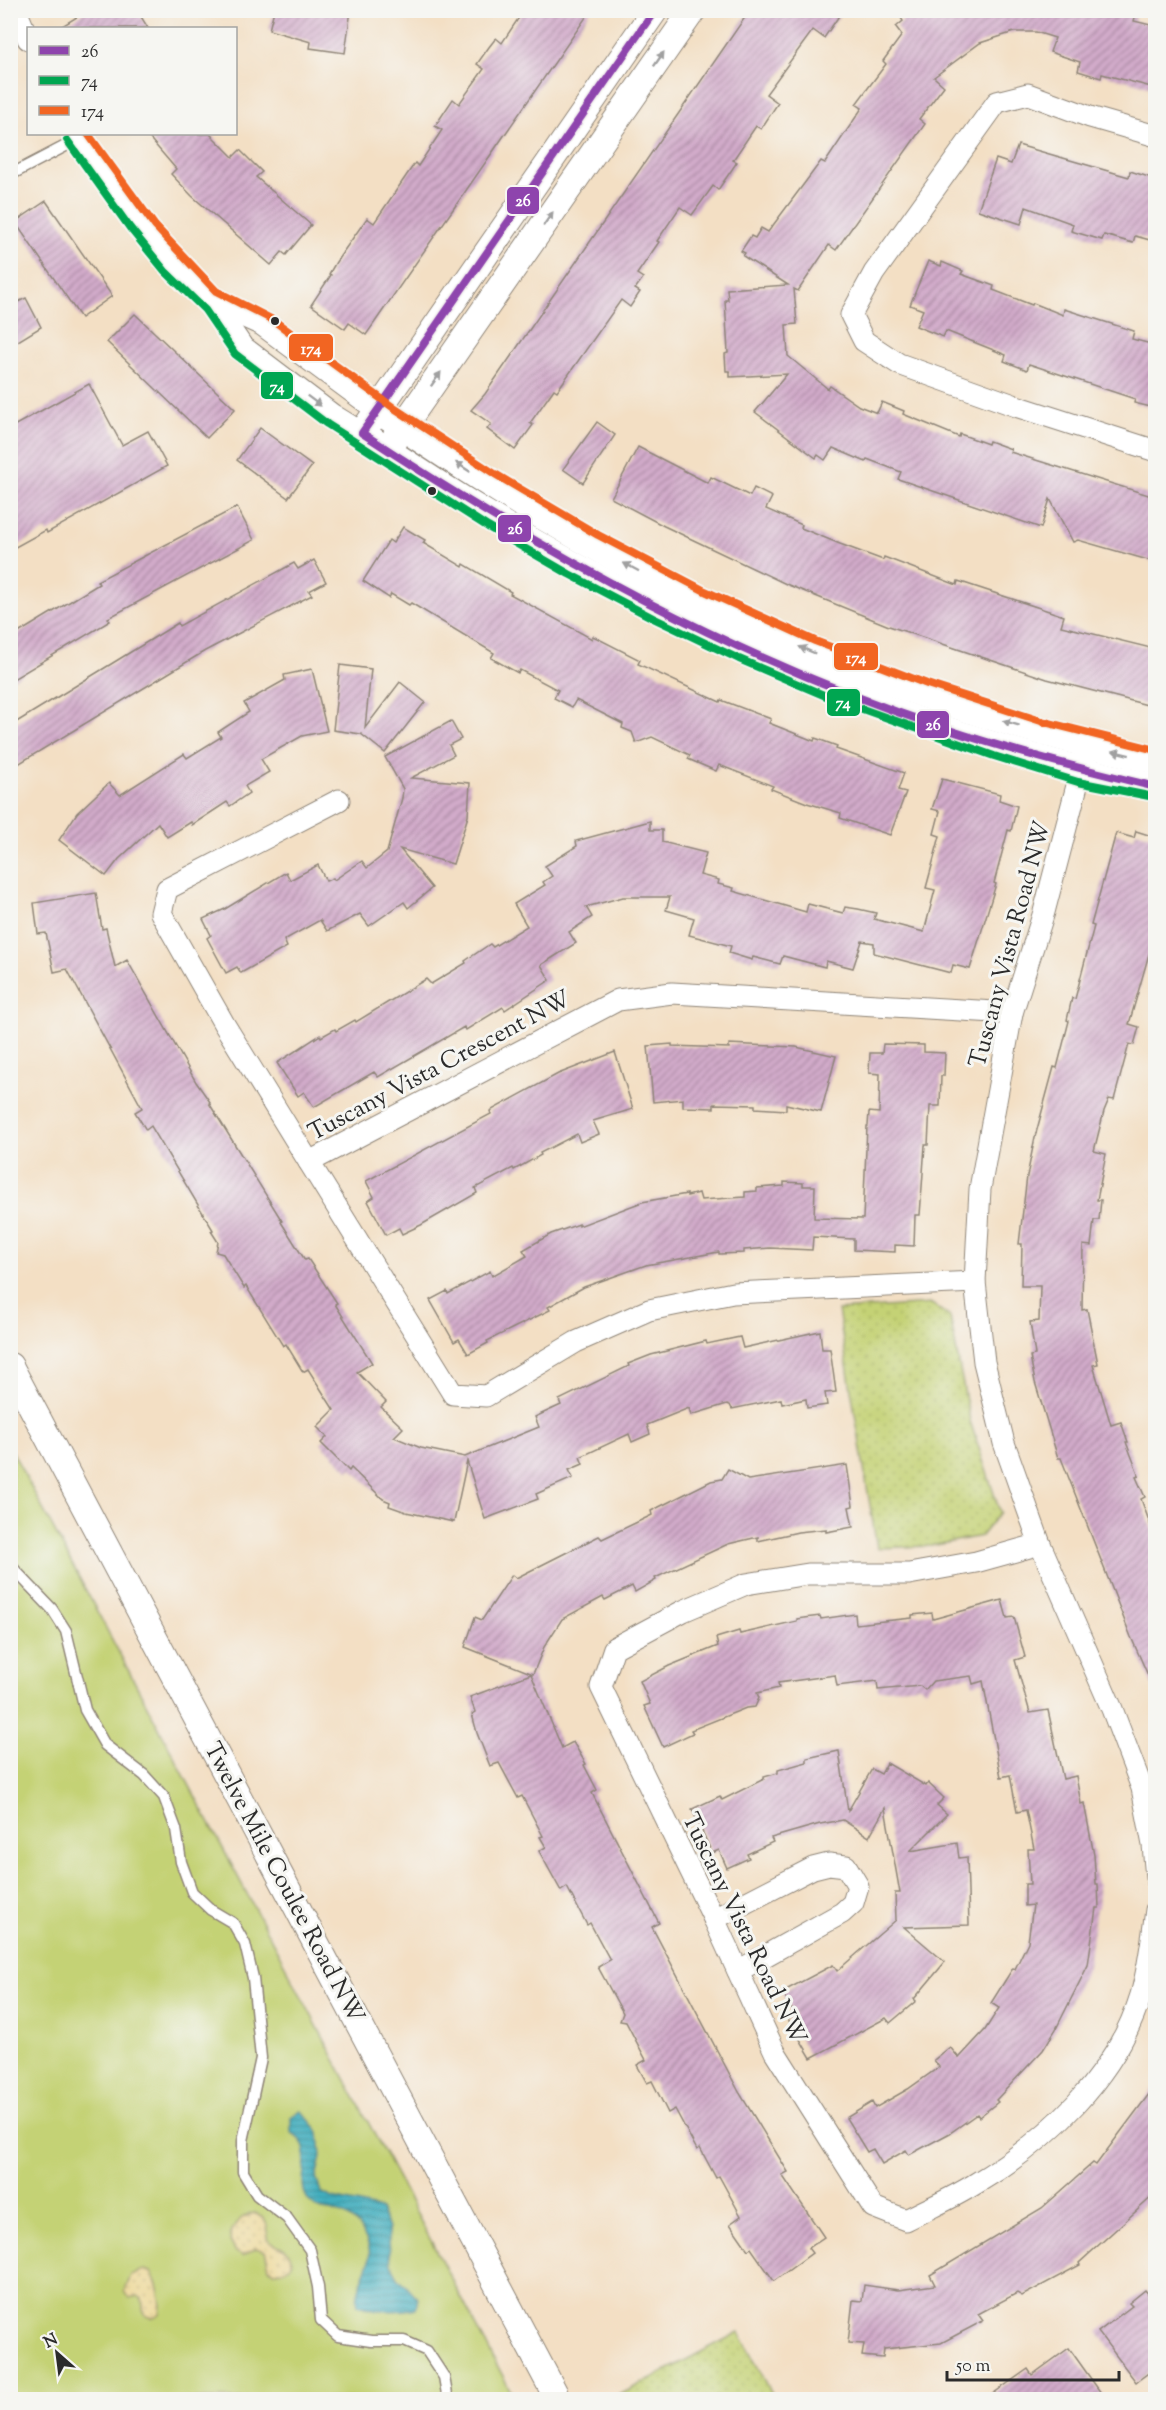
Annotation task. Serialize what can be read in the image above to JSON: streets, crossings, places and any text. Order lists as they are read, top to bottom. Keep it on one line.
{"streets":{"street":["Tuscany Vista Road NW","Tuscany Vista Crescent NW","Twelve Mile Coulee Road NW"]},"crossings":[["Tuscany Vista Road NW","Tuscany Vista Crescent NW"]],"lines":["transit line 26","transit line 174","transit line 74"],"legend":["26","74","174"],"scale_bar":"50 m","north":"top left"}
